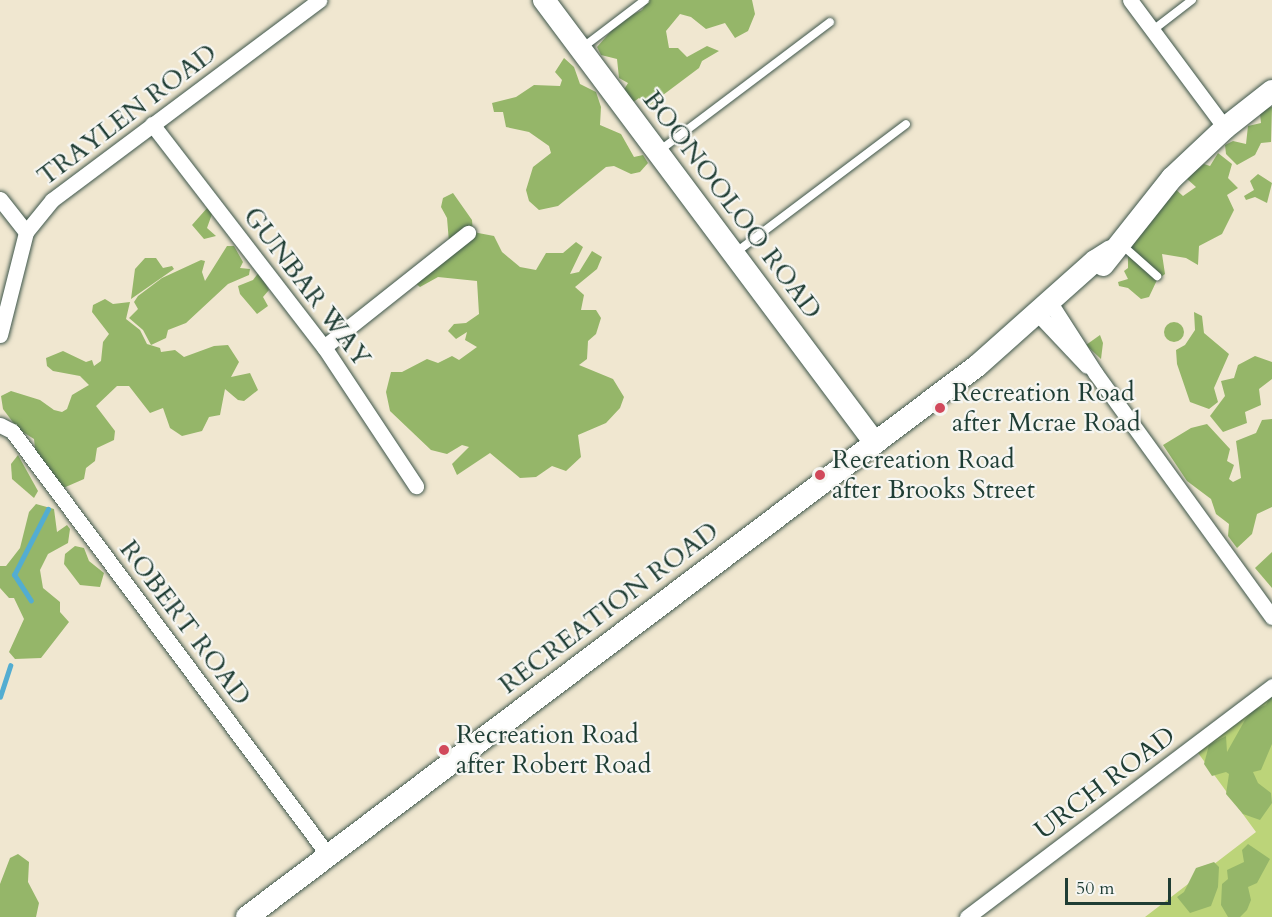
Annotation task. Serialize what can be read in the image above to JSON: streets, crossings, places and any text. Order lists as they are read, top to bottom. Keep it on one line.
{"streets":{"street":["TRAYLEN ROAD","BOONOOLOO ROAD","GUNBAR WAY","RECREATION ROAD","ROBERT ROAD","URCH ROAD"]},"crossings":[["TRAYLEN ROAD","GUNBAR WAY"],["BOONOOLOO ROAD","RECREATION ROAD"],["RECREATION ROAD","ROBERT ROAD"]],"places":["Recreation Road after Mcrae Road","Recreation Road after Brooks Street","Recreation Road after Robert Road"],"scale_bar":"50 m"}
